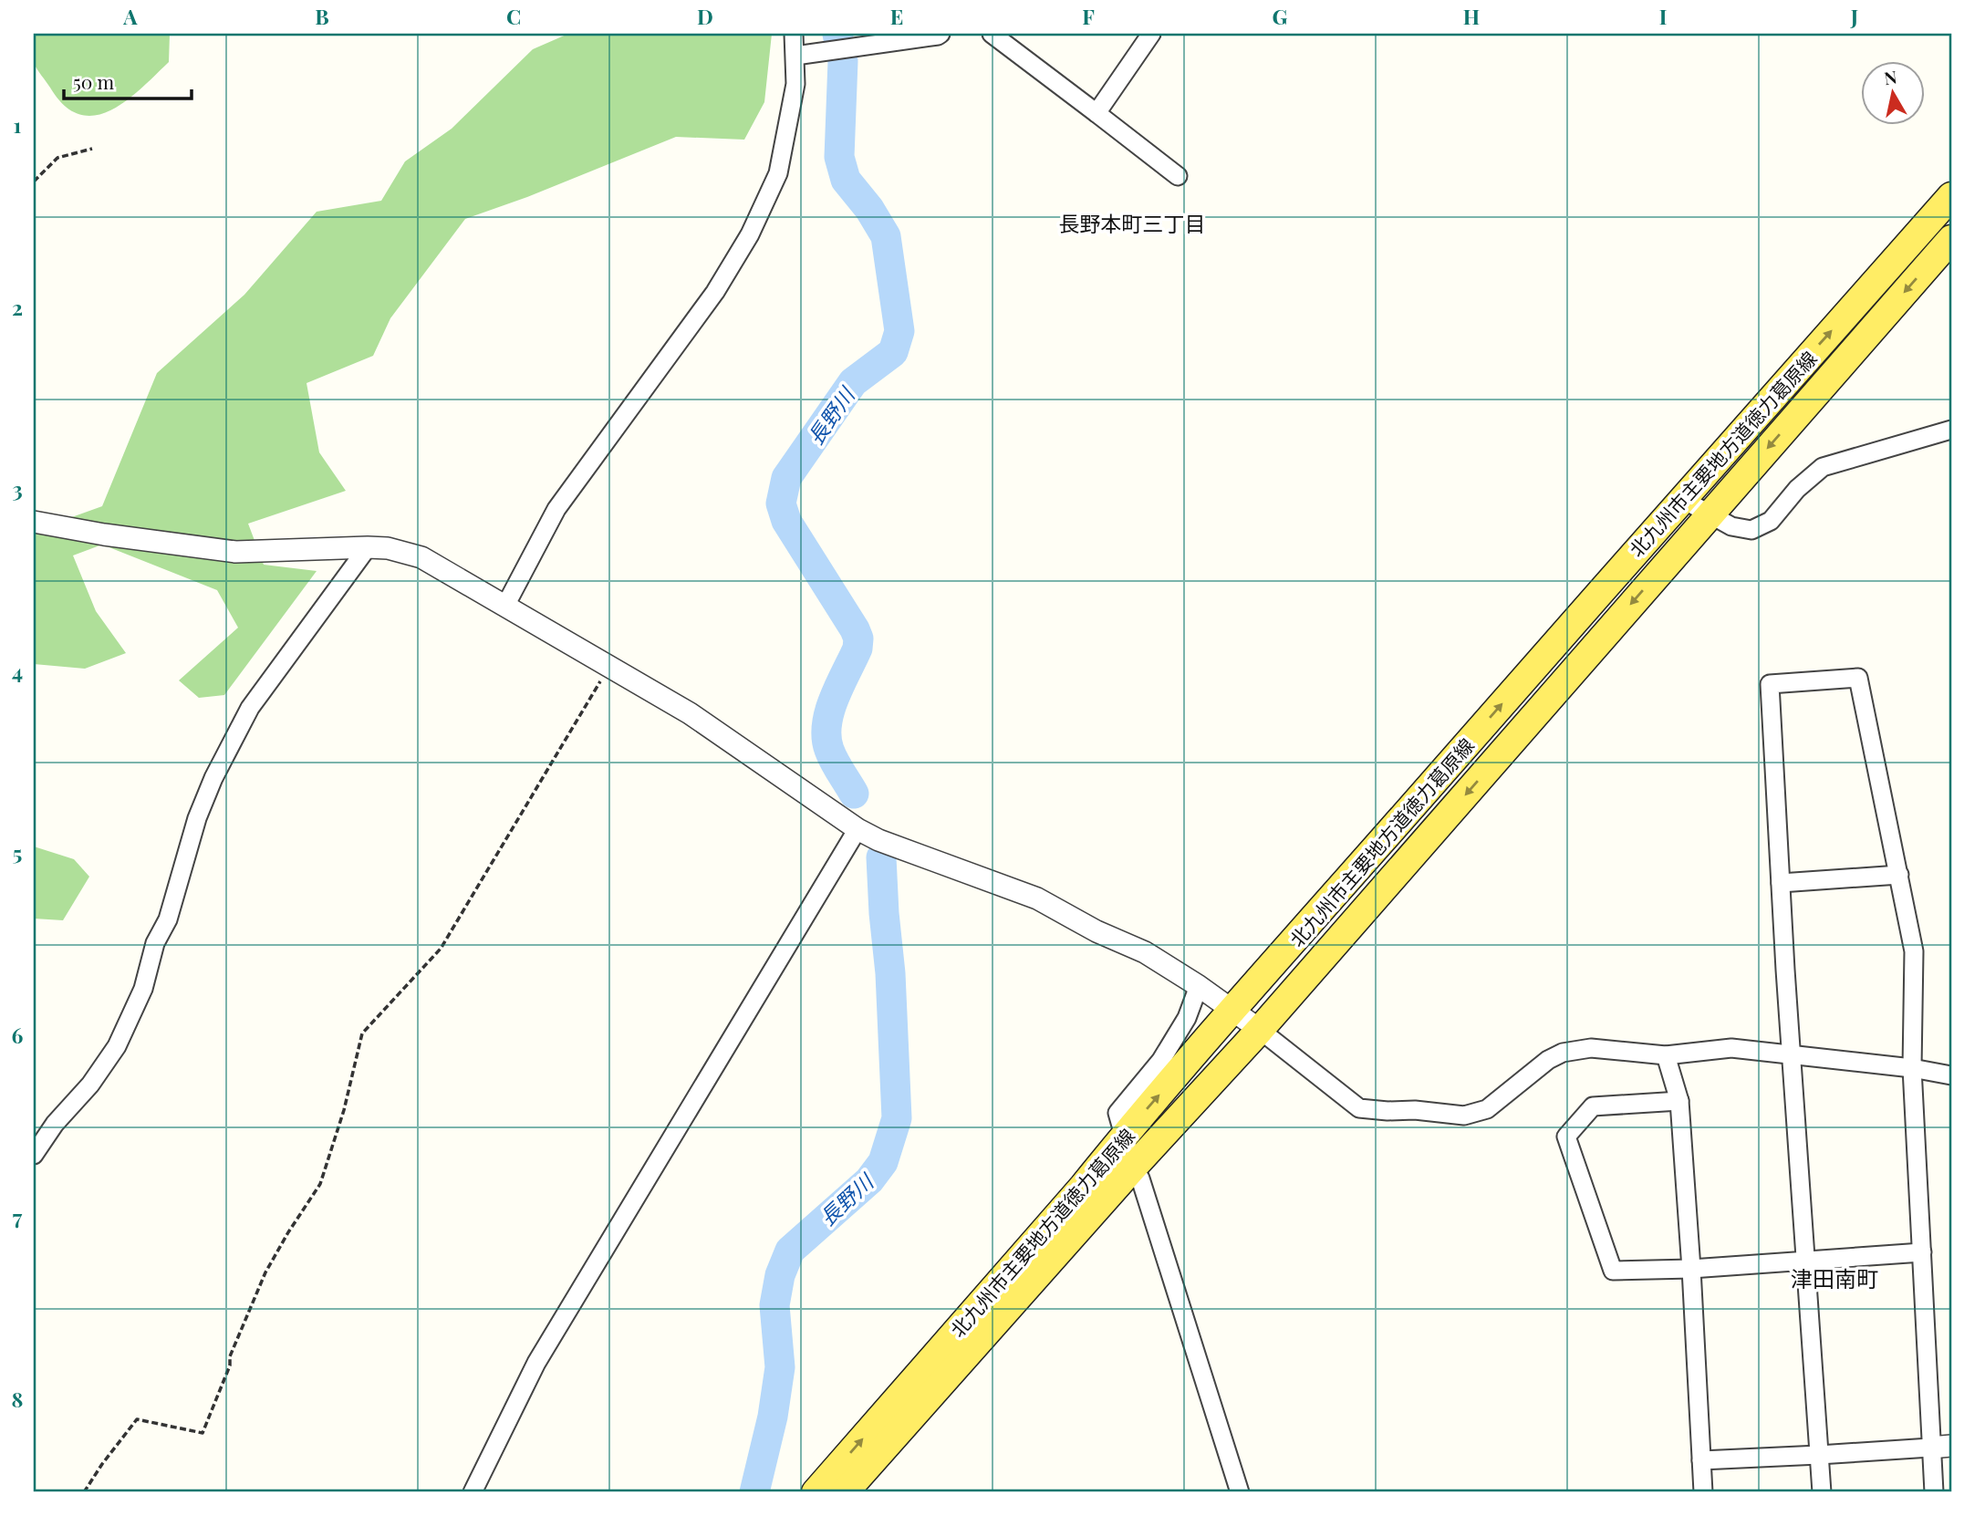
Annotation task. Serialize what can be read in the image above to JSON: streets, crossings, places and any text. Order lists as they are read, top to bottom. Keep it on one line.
{"streets":{"main road":["北九州市主要地方道徳力葛原線"]},"districts":["長野本町三丁目","津田南町"],"water":["長野川"],"scale_bar":"50 m","north":"top","grid":{"columns":["A","B","C","D","E","F","G","H","I","J"],"rows":["1","2","3","4","5","6","7","8"]}}
